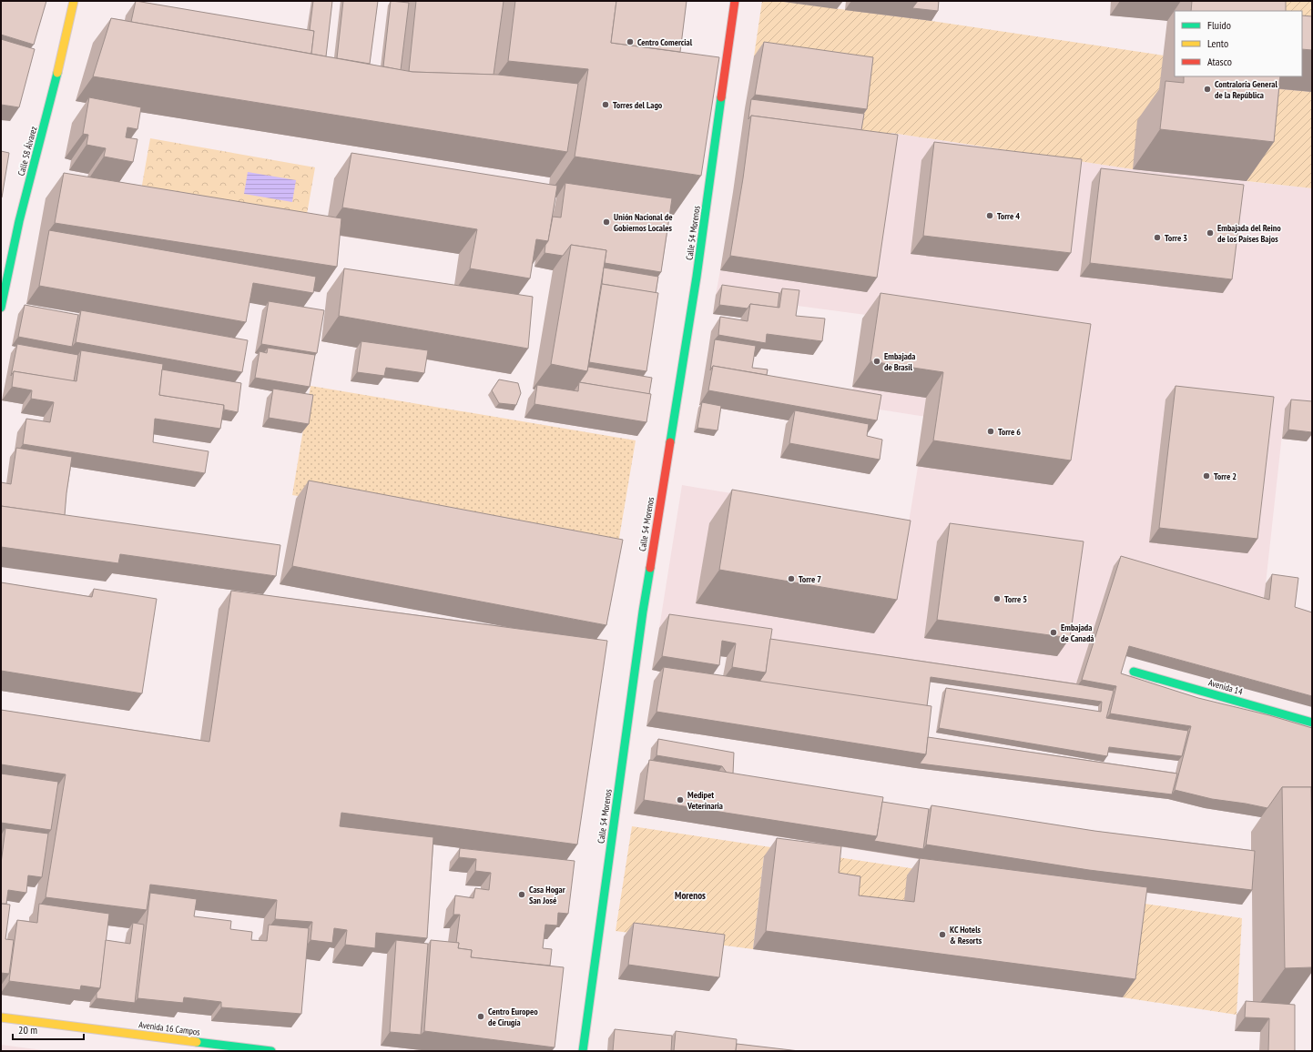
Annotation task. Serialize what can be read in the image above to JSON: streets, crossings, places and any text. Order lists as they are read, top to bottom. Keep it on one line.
{"streets":{"main road":["Calle 58 Álvarez","Calle 54 Morenos","Avenida 14","Avenida 16 Campos"]},"districts":["Morenos"],"places":["Centro Comercial","Contraloría General de la República","Torres del Lago","Torre 4","Unión Nacional de Gobiernos Locales","Embajada del Reino de los Países Bajos","Torre 3","Embajada de Brasil","Torre 6","Torre 2","Torre 7","Torre 5","Embajada de Canadá","Medipet Veterinaria","Casa Hogar San José","KC Hotels & Resorts","Centro Europeo de Cirugía"],"legend":["Fluido","Lento","Atasco"],"scale_bar":"20 m"}
